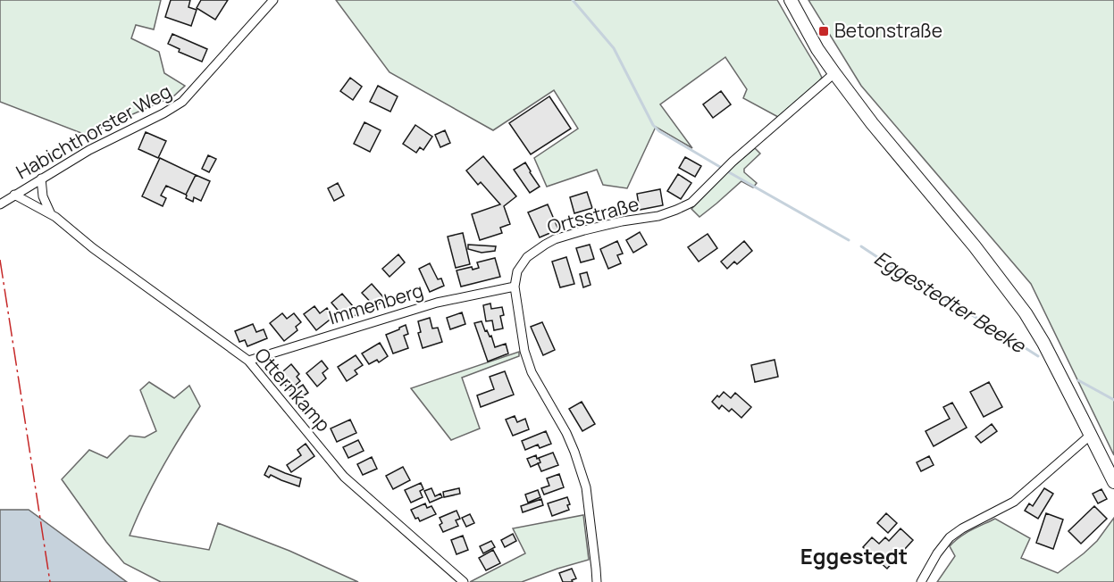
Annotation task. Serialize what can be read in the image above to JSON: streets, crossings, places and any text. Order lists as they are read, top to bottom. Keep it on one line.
{"streets":{"street":["Habichthorster Weg","Ortsstraße","Immenberg","Otternkamp"]},"crossings":[["Habichthorster Weg","Otternkamp"],["Ortsstraße","Immenberg"],["Immenberg","Otternkamp"]],"districts":["Eggestedt"],"water":["Eggestedter Beeke"],"places":{"transit":["Betonstraße"]}}
